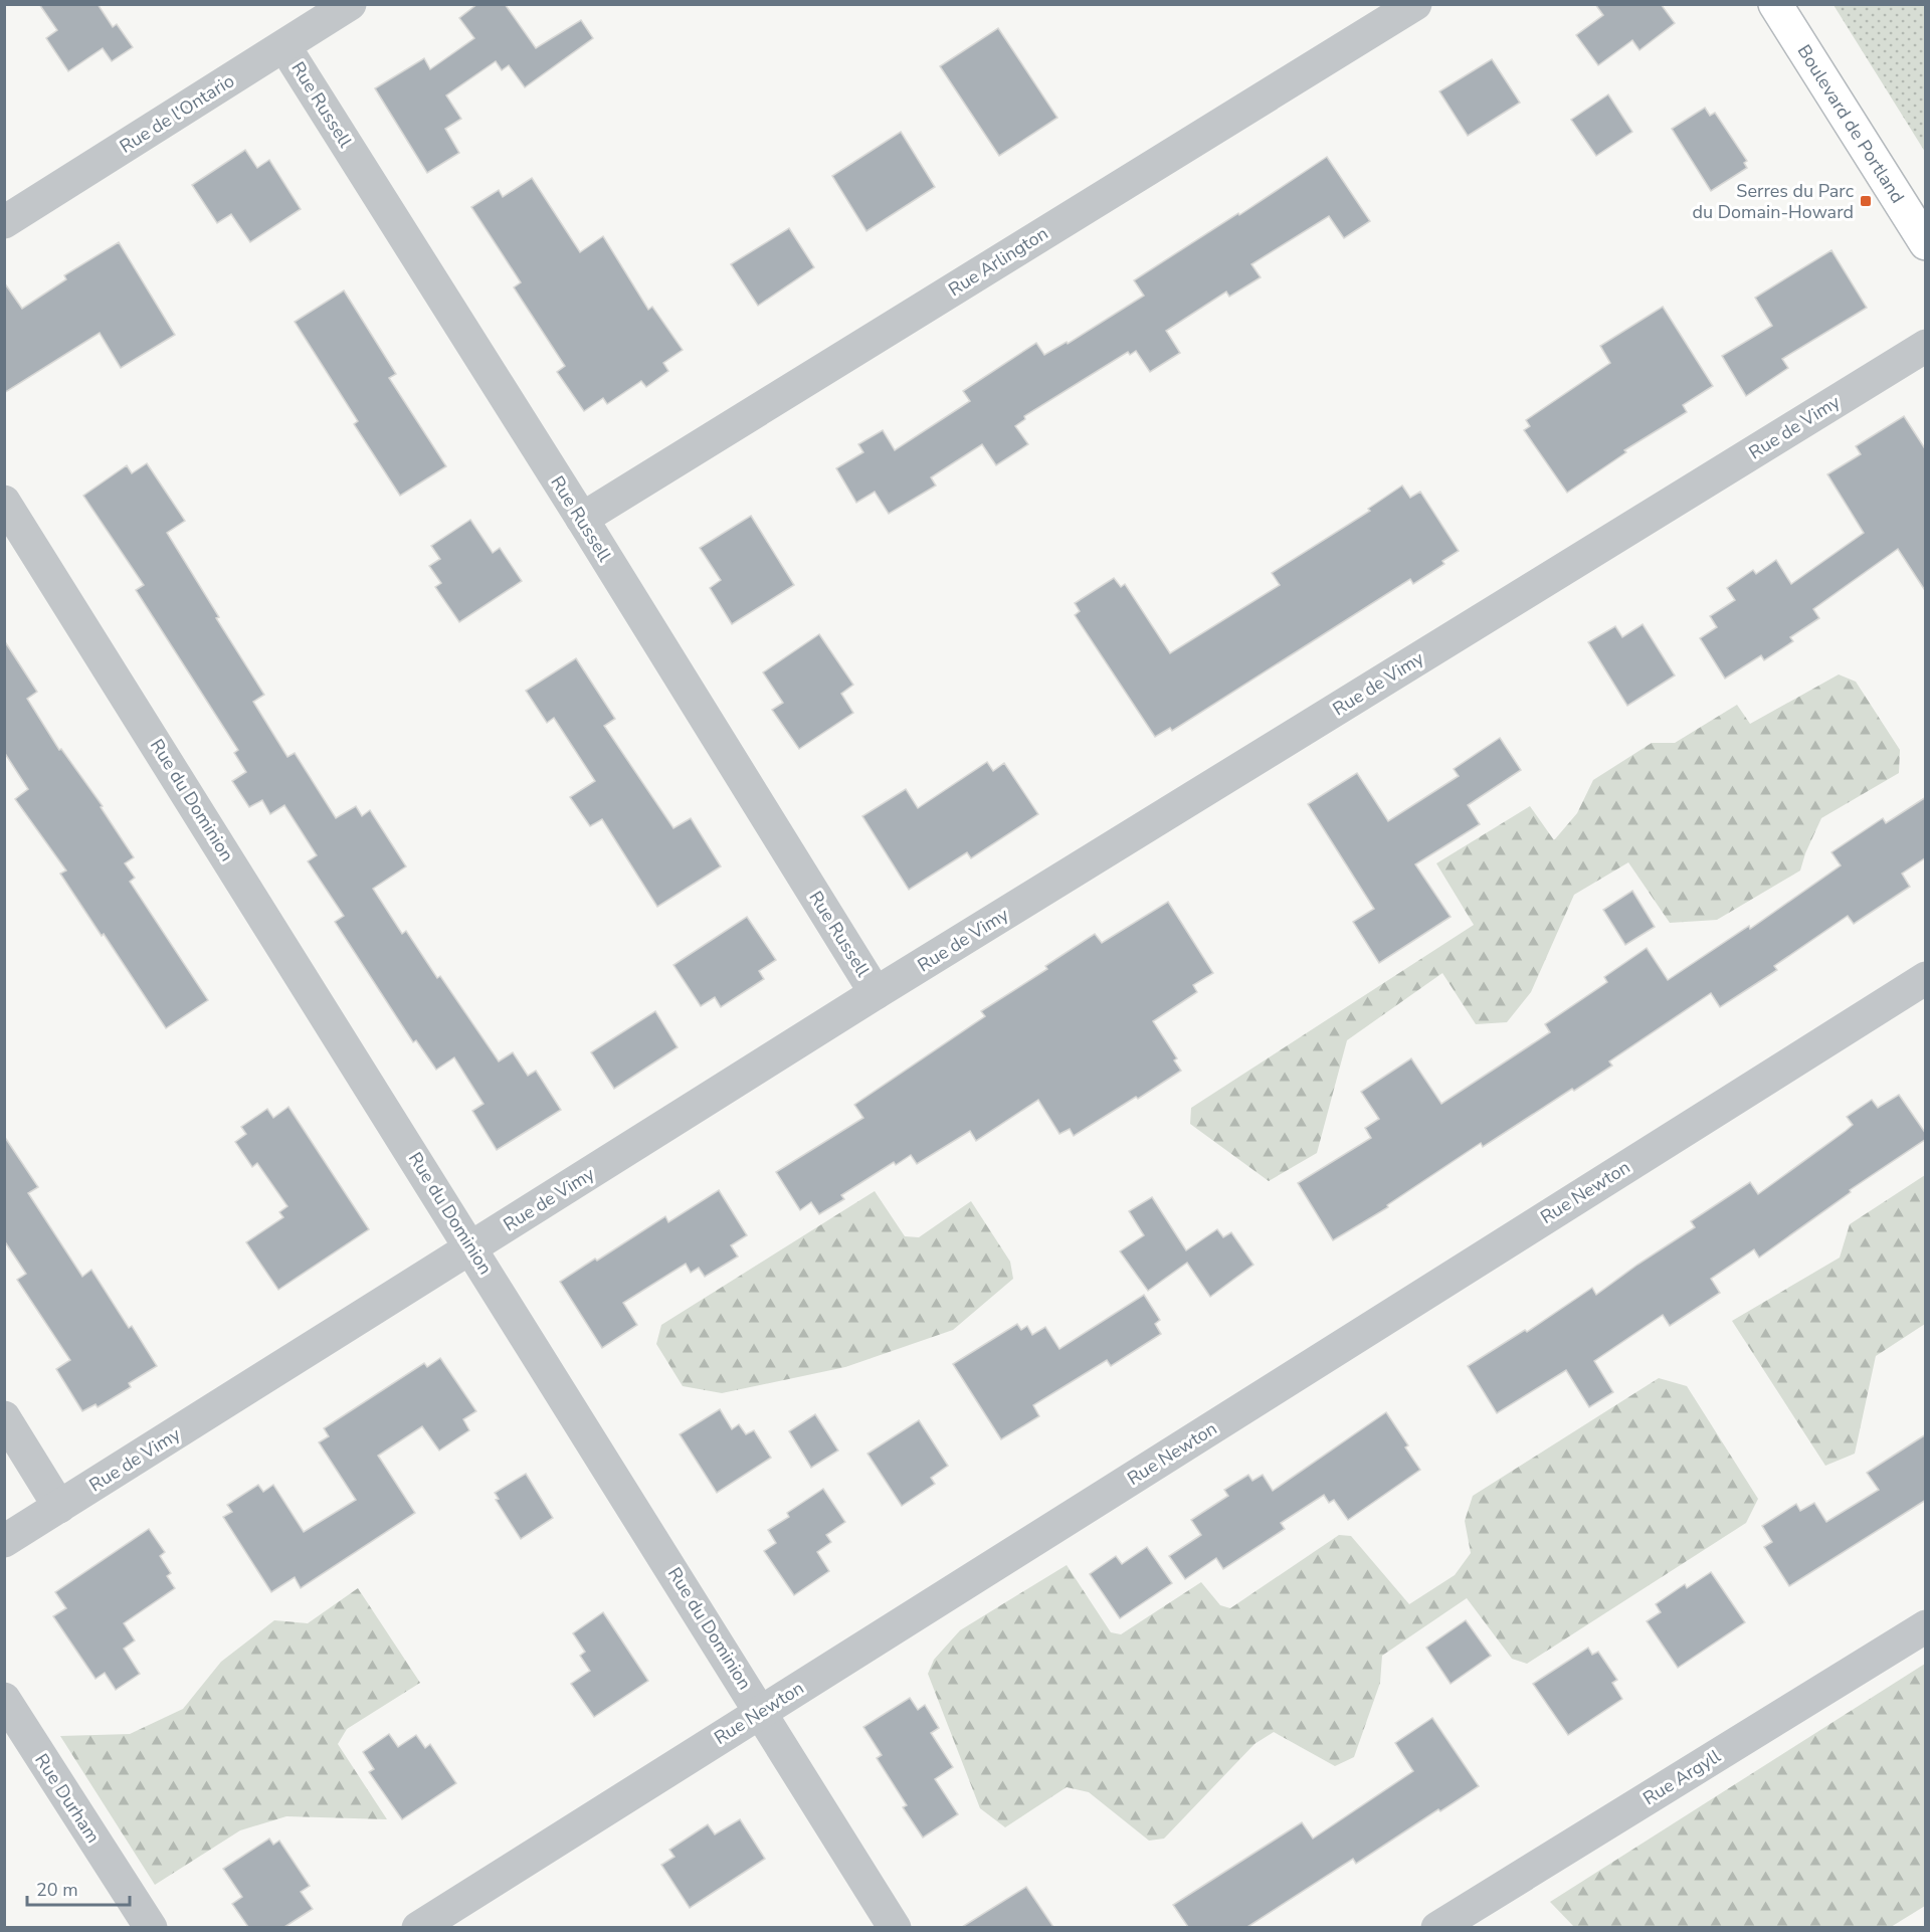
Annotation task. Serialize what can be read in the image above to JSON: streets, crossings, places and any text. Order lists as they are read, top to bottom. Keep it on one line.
{"streets":{"main road":["Boulevard de Portland"],"street":["Rue Russell","Rue de l'Ontario","Rue Arlington","Rue de Vimy","Rue du Dominion","Rue Newton","Rue Argyll","Rue Durham"]},"crossings":[["Rue Russell","Rue de l'Ontario"],["Rue Russell","Rue Arlington"],["Rue Russell","Rue de Vimy"],["Rue de Vimy","Rue du Dominion"],["Rue du Dominion","Rue Newton"]],"places":{"transit":["Serres du Parc du Domain-Howard"]},"scale_bar":"20 m"}
